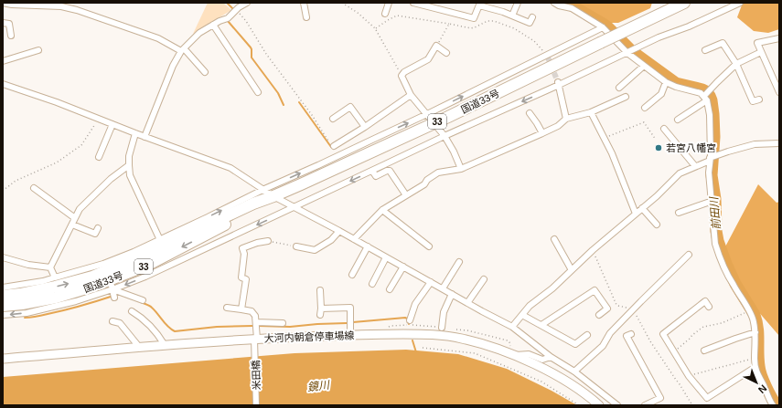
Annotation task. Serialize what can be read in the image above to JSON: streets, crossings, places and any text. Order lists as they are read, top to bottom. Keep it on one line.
{"streets":{"highway":["国道33号","33"],"main road":["大河内朝倉停車場線"],"street":["米田橋"]},"crossings":[["大河内朝倉停車場線","米田橋"]],"water":["前田川","鏡川"],"places":["若宮八幡宮"],"north":"bottom right"}
